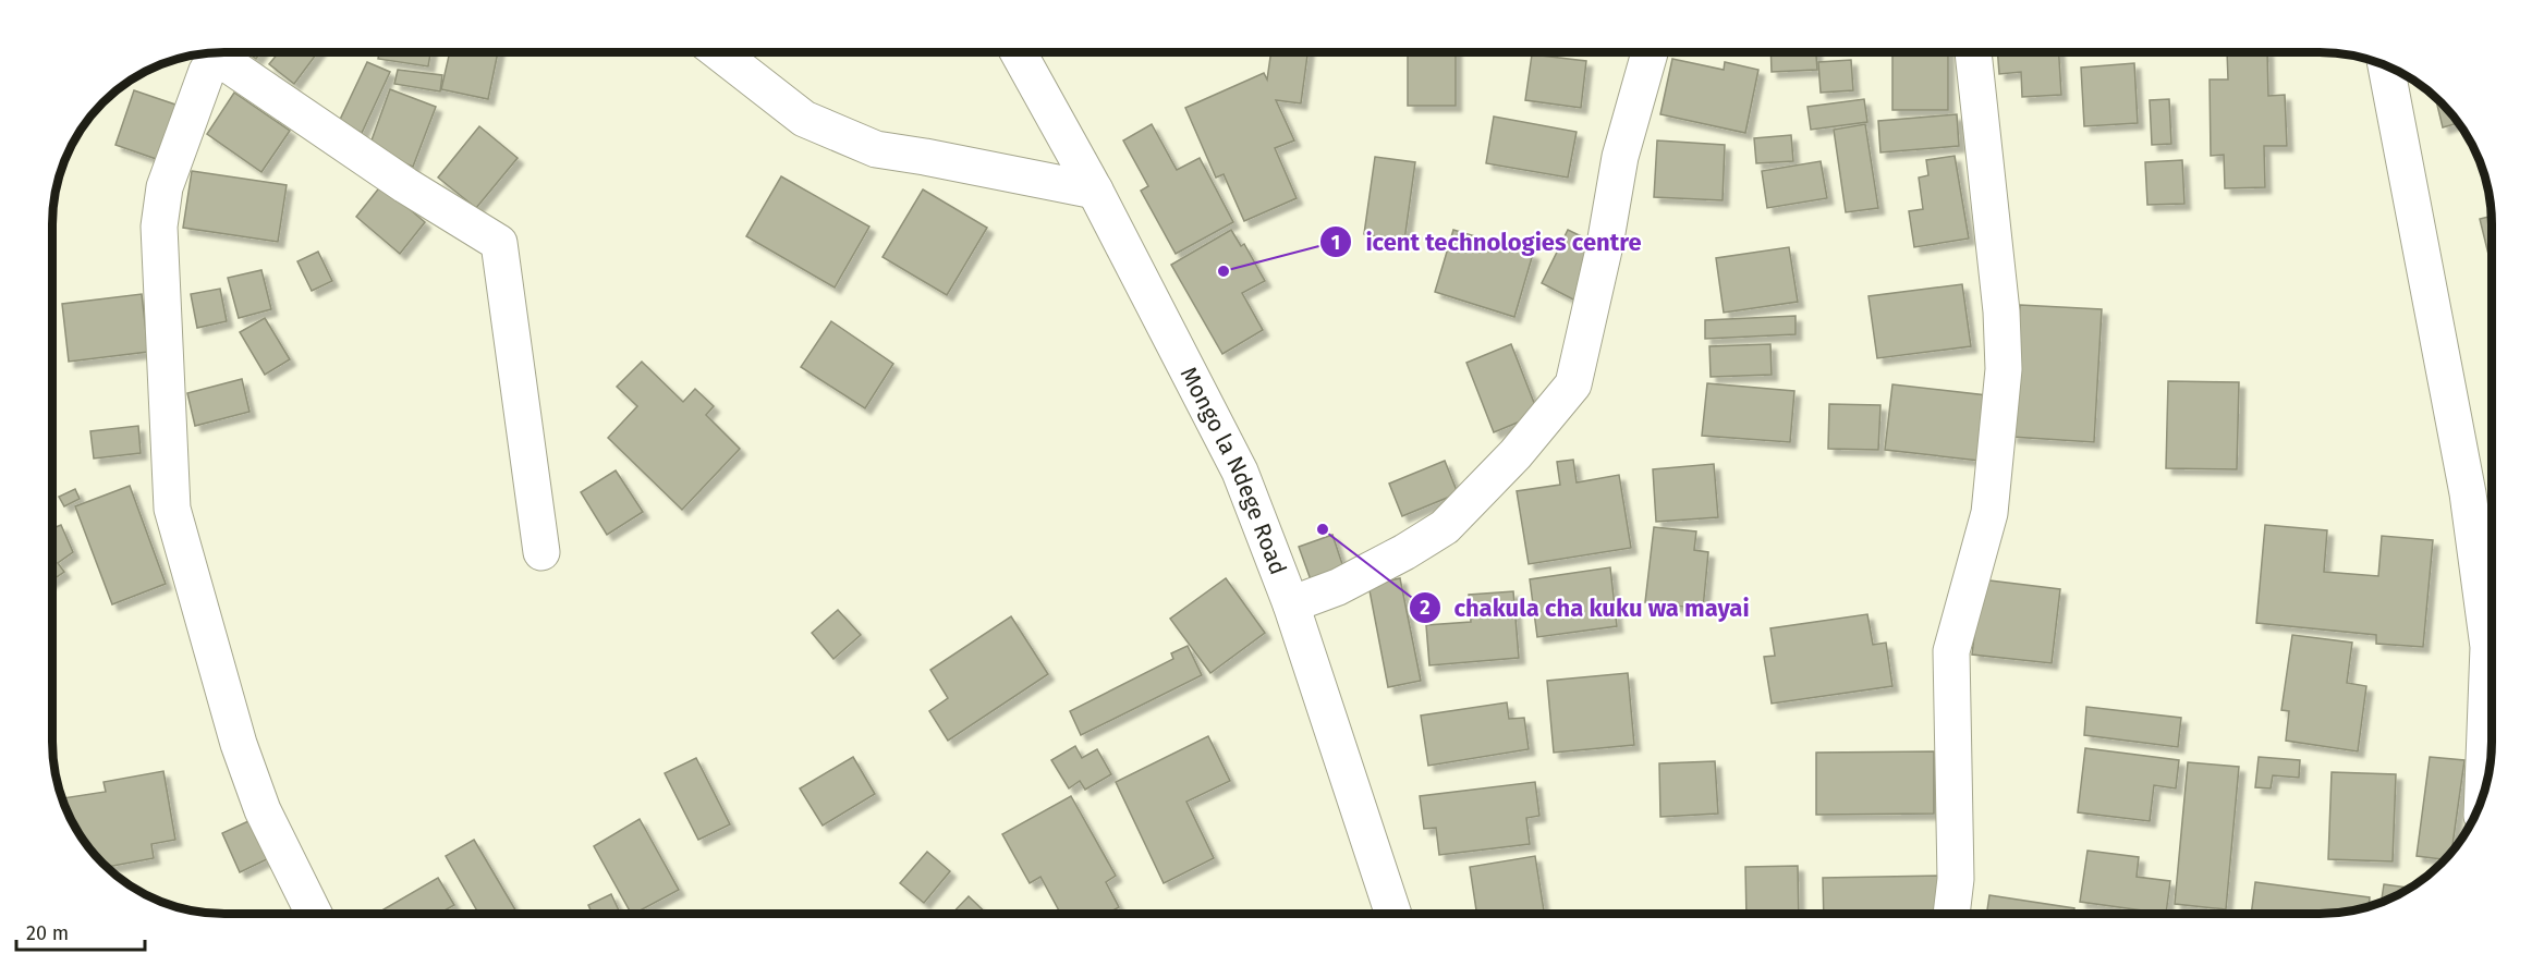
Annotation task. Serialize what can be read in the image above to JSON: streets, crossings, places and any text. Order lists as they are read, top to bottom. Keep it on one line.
{"streets":{"street":["Mongo la Ndege Road"]},"places":["icent technologies centre","chakula cha kuku wa mayai"],"scale_bar":"20 m"}
